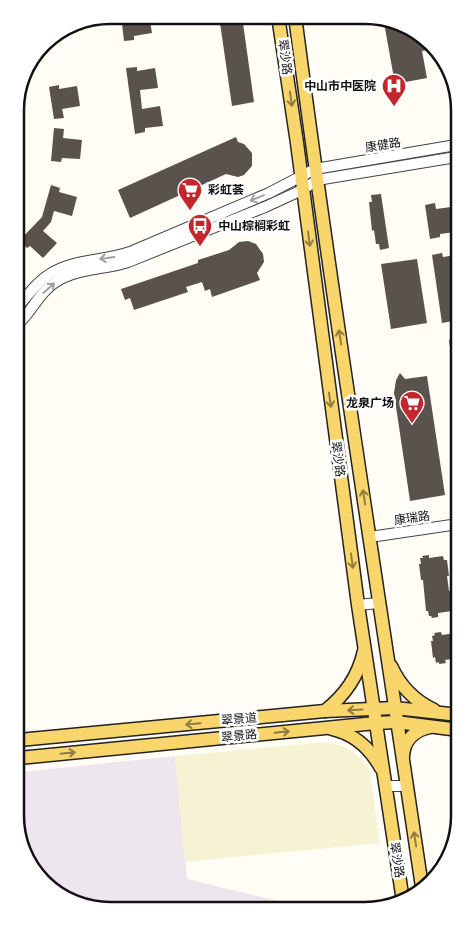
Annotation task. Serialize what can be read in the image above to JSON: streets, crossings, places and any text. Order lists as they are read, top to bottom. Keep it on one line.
{"streets":{"main road":["翠沙路","翠景道","翠景路"],"street":["康健路","康瑞路"]},"crossings":[["翠沙路","康健路"],["翠沙路","康瑞路"],["翠沙路","翠景道"],["翠沙路","翠景路"]],"one_way":["翠景道","翠景路"],"places":{"hospital":["中山市中医院"],"supermarket":["彩虹荟","龙泉广场"],"bus stop":["中山棕榈彩虹"]}}
